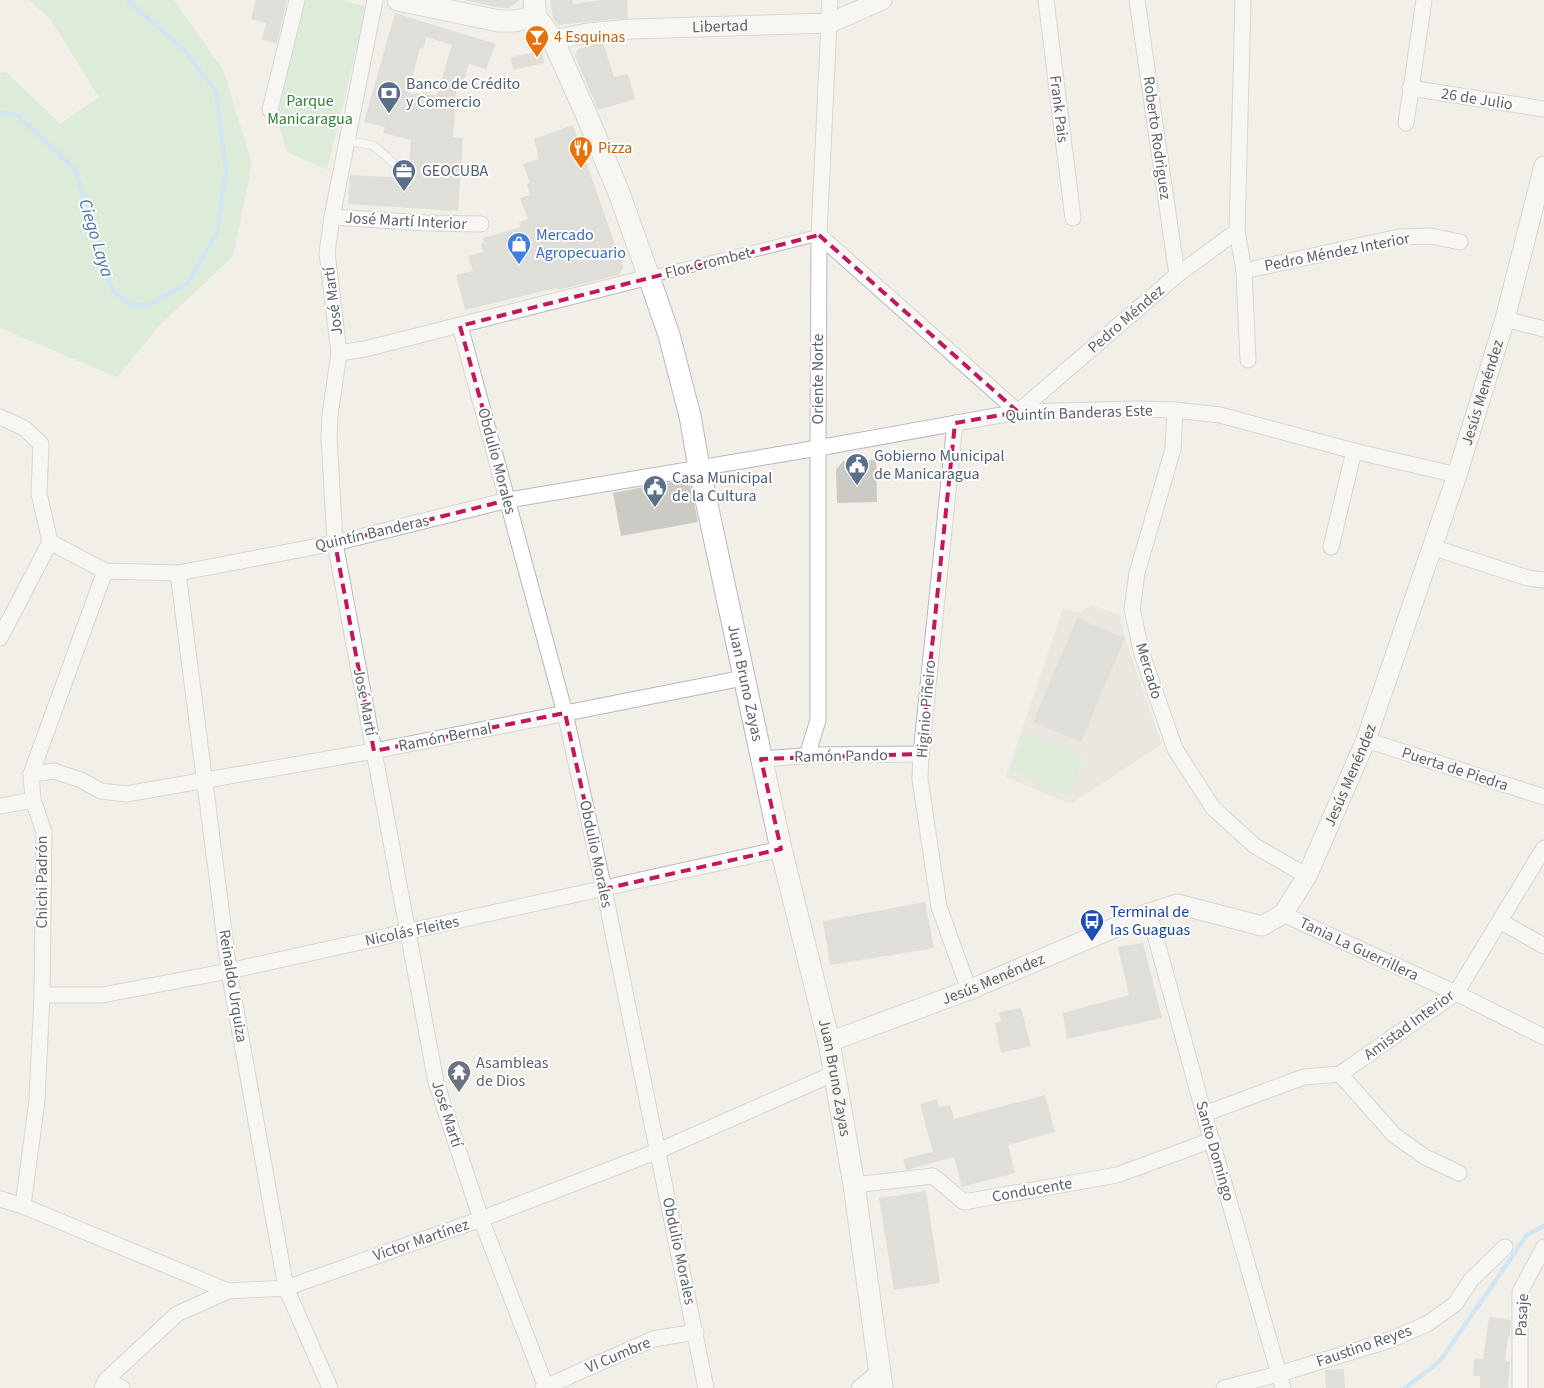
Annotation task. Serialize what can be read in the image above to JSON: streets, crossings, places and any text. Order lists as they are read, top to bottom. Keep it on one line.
{"streets":{"main road":["Juan Bruno Zayas"],"street":["Libertad","26 de Julio","Frank Pais","Roberto Rodriguez","José Martí Interior","Pedro Méndez Interior","Flor Crombet","José Martí","Pedro Méndez","Oriente Norte","Jesús Menéndez","Quintín Banderas Este","Obdulio Morales","Quintín Banderas","Mercado","Higinio Piñeiro","Ramón Bernal","Ramón Pando","Puerta de Piedra","Chichi Padrón","Nicolás Fleites","Tania La Guerrillera","Reinaldo Urquiza","Amistad Interior","Santo Domingo","Conducente","Victor Martínez","Pasaje","Faustino Reyes","VI Cumbre"]},"crossings":[["Libertad","Oriente Norte"],["Libertad","Juan Bruno Zayas"],["Roberto Rodriguez","Pedro Méndez"],["José Martí Interior","José Martí"],["Flor Crombet","José Martí"],["Flor Crombet","Oriente Norte"],["Flor Crombet","Obdulio Morales"],["Flor Crombet","Juan Bruno Zayas"],["José Martí","Quintín Banderas"],["José Martí","Ramón Bernal"],["José Martí","Nicolás Fleites"],["José Martí","Victor Martínez"],["José Martí","VI Cumbre"],["Pedro Méndez","Quintín Banderas Este"],["Oriente Norte","Quintín Banderas Este"],["Oriente Norte","Ramón Pando"],["Jesús Menéndez","Quintín Banderas Este"],["Jesús Menéndez","Mercado"],["Jesús Menéndez","Juan Bruno Zayas"],["Jesús Menéndez","Higinio Piñeiro"],["Jesús Menéndez","Puerta de Piedra"],["Jesús Menéndez","Tania La Guerrillera"],["Jesús Menéndez","Santo Domingo"],["Quintín Banderas Este","Quintín Banderas"],["Quintín Banderas Este","Mercado"],["Quintín Banderas Este","Juan Bruno Zayas"],["Quintín Banderas Este","Higinio Piñeiro"],["Obdulio Morales","Quintín Banderas"],["Obdulio Morales","Ramón Bernal"],["Obdulio Morales","Nicolás Fleites"],["Obdulio Morales","Victor Martínez"],["Obdulio Morales","VI Cumbre"],["Quintín Banderas","Juan Bruno Zayas"],["Quintín Banderas","Chichi Padrón"],["Quintín Banderas","Reinaldo Urquiza"],["Juan Bruno Zayas","Ramón Bernal"],["Juan Bruno Zayas","Ramón Pando"],["Juan Bruno Zayas","Nicolás Fleites"],["Juan Bruno Zayas","Conducente"],["Juan Bruno Zayas","Victor Martínez"],["Higinio Piñeiro","Ramón Pando"],["Ramón Bernal","Chichi Padrón"],["Ramón Bernal","Reinaldo Urquiza"],["Chichi Padrón","Nicolás Fleites"],["Chichi Padrón","Victor Martínez"],["Nicolás Fleites","Reinaldo Urquiza"],["Tania La Guerrillera","Amistad Interior"],["Reinaldo Urquiza","Victor Martínez"],["Santo Domingo","Conducente"],["Santo Domingo","Faustino Reyes"]],"water":["Ciego Laya"],"parks":["Parque Manicaragua"],"places":{"bar":["4 Esquinas"],"bank":["Banco de Crédito y Comercio"],"restaurant":["Pizza"],"office":["GEOCUBA"],"shop":["Mercado Agropecuario"],"public building":["Gobierno Municipal de Manicaragua","Casa Municipal de la Cultura"],"bus stop":["Terminal de las Guaguas"],"temple":["Asambleas de Dios"]}}
